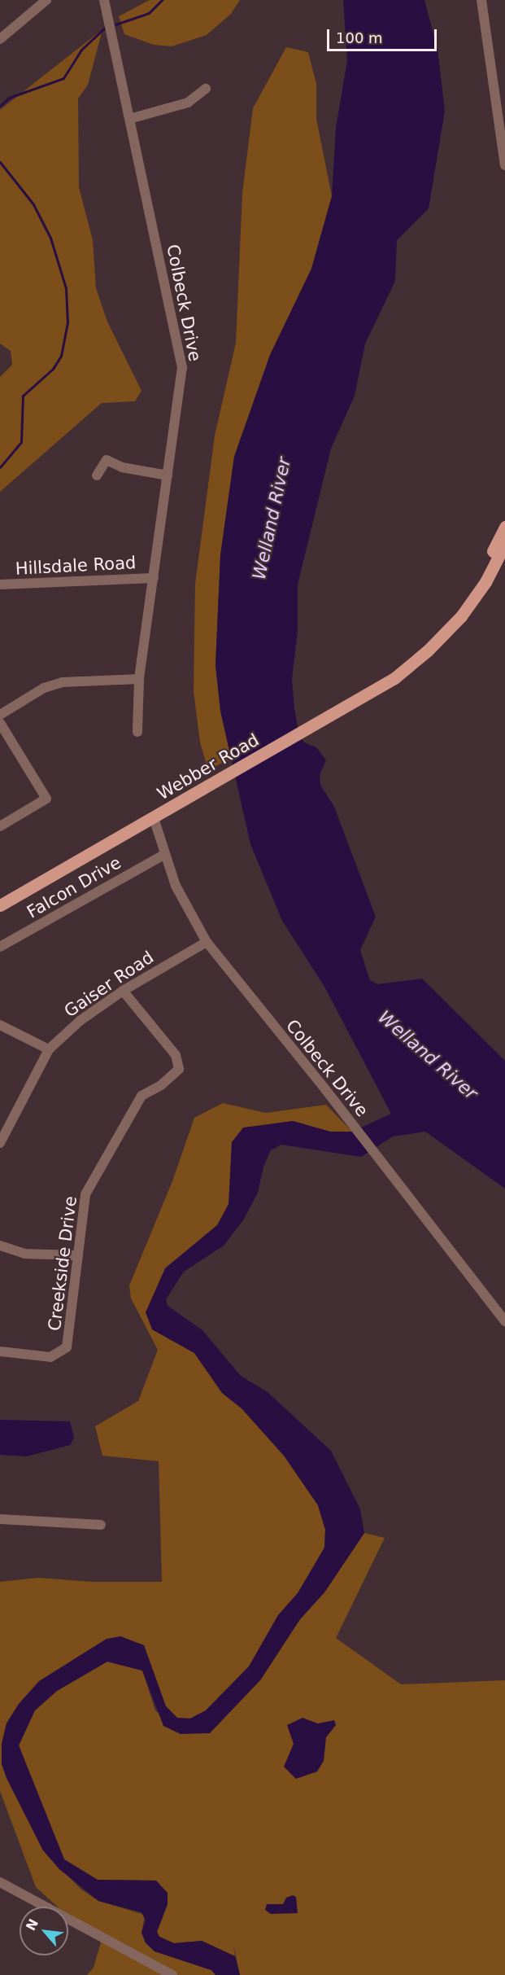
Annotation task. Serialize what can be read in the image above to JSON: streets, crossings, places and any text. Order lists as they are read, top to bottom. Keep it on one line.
{"streets":{"main road":["Webber Road"],"street":["Colbeck Drive","Hillsdale Road","Falcon Drive","Gaiser Road","Creekside Drive"]},"crossings":[["Colbeck Drive","Hillsdale Road"],["Colbeck Drive","Webber Road"],["Colbeck Drive","Falcon Drive"],["Colbeck Drive","Gaiser Road"],["Gaiser Road","Creekside Drive"]],"water":["Welland River"],"scale_bar":"100 m","north":"top left"}
